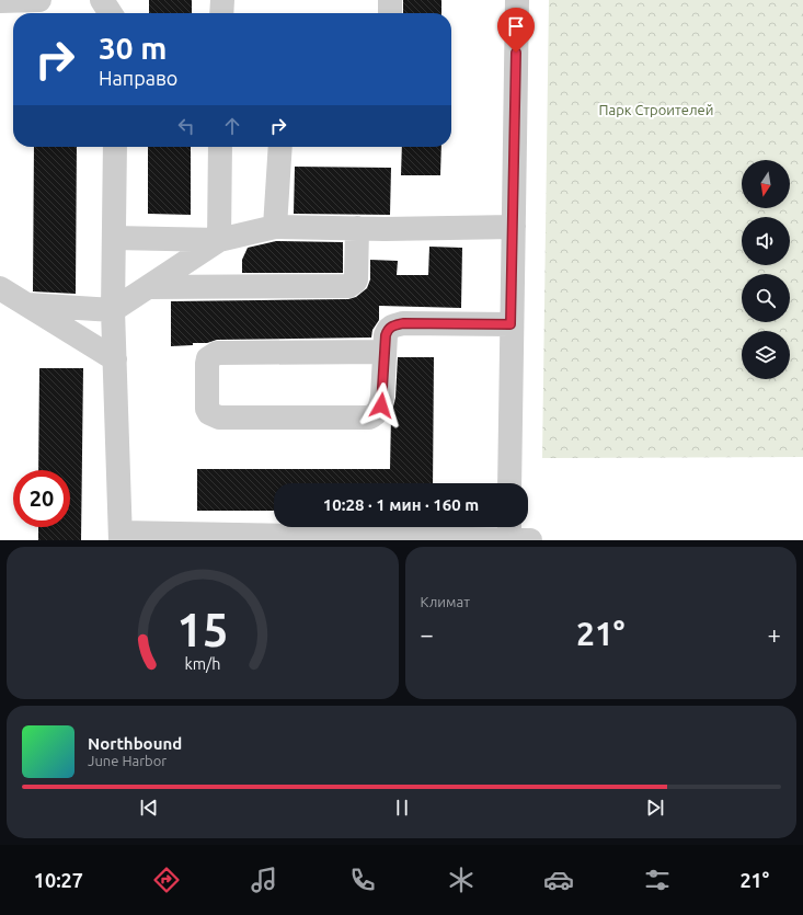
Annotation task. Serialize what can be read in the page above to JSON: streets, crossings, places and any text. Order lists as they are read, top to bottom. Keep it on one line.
{"parks":["Парк Строителей"],"north":"bottom","page":{"turn":["30 m","Направо"],"limit":"20","trip":"10:28 · 1 мин · 160 m","tile":"Климат","heat":["−","21°","+"],"song":["Northbound","June Harbor"],"tabs":["10:27","21°"],"gauge":["15","km/h"]}}
